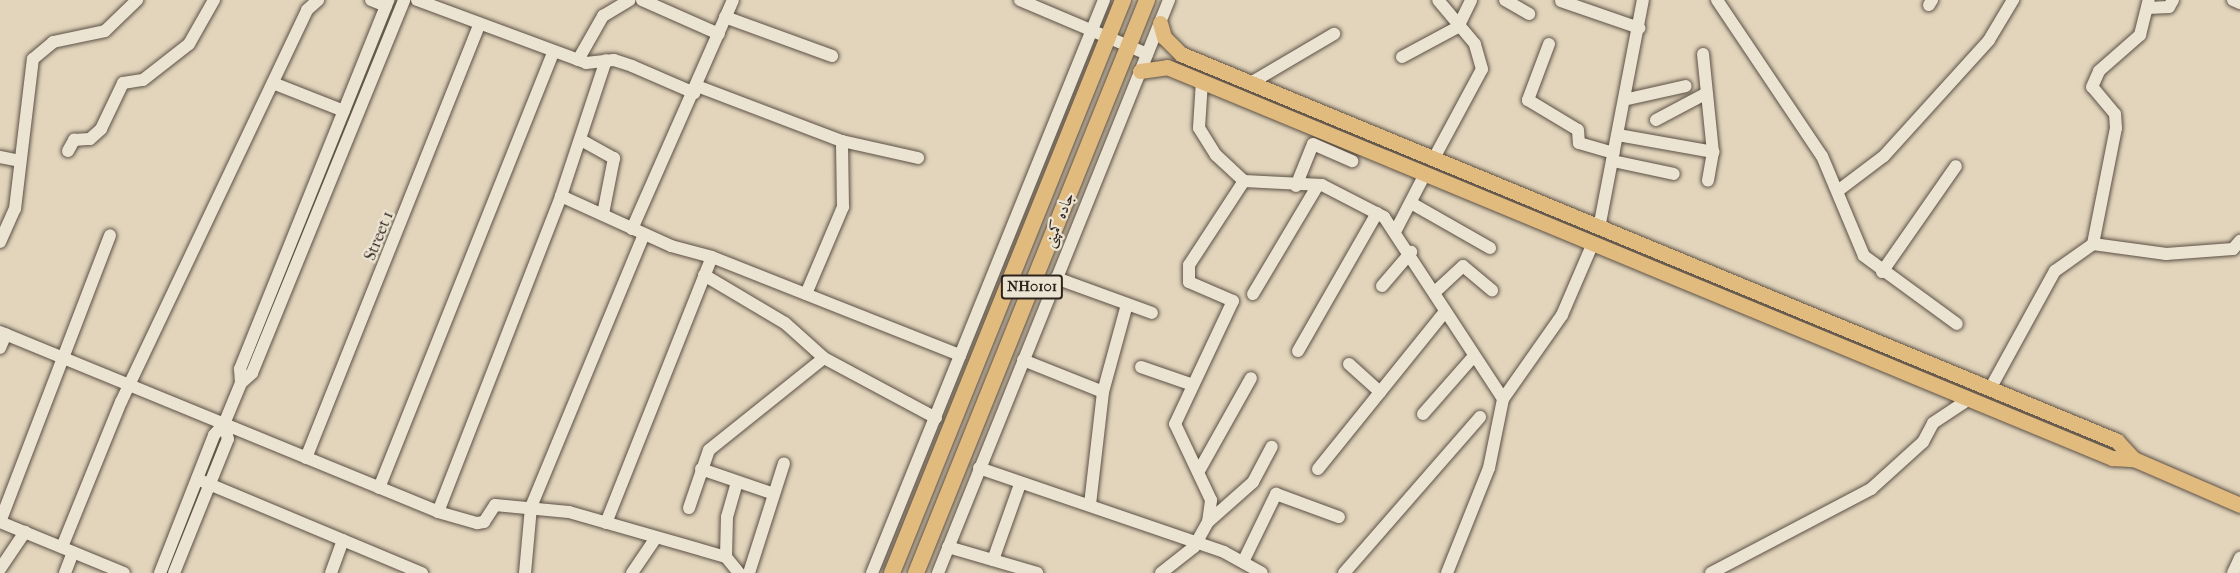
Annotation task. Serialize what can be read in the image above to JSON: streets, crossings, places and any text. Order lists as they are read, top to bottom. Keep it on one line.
{"streets":{"highway":["جاده کمپنی","NH0101"],"street":["Street 1"]}}
